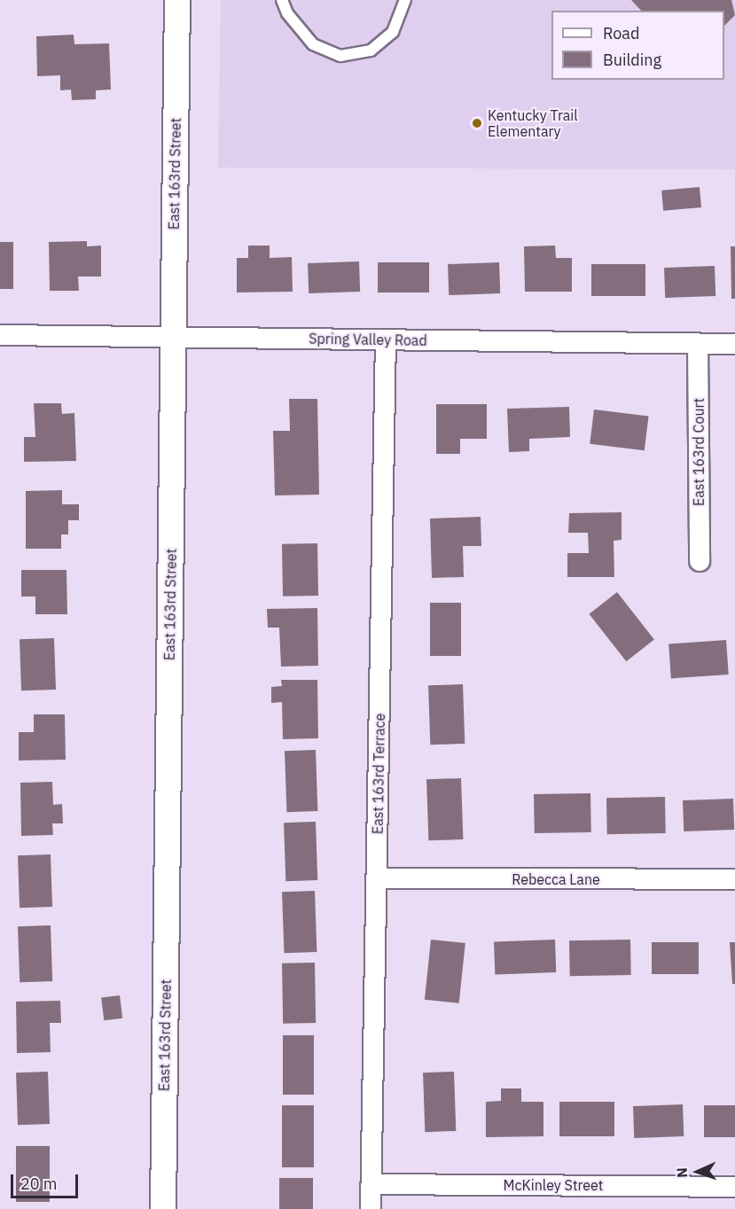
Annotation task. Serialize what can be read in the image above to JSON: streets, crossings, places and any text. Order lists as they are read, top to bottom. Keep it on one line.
{"streets":{"street":["East 163rd Street","Spring Valley Road","East 163rd Court","East 163rd Terrace","Rebecca Lane","McKinley Street"]},"crossings":[["East 163rd Street","Spring Valley Road"],["Spring Valley Road","East 163rd Court"],["Spring Valley Road","East 163rd Terrace"],["East 163rd Terrace","Rebecca Lane"],["East 163rd Terrace","McKinley Street"]],"places":["Kentucky Trail Elementary"],"legend":["Road","Building"],"scale_bar":"20 m","north":"left"}
